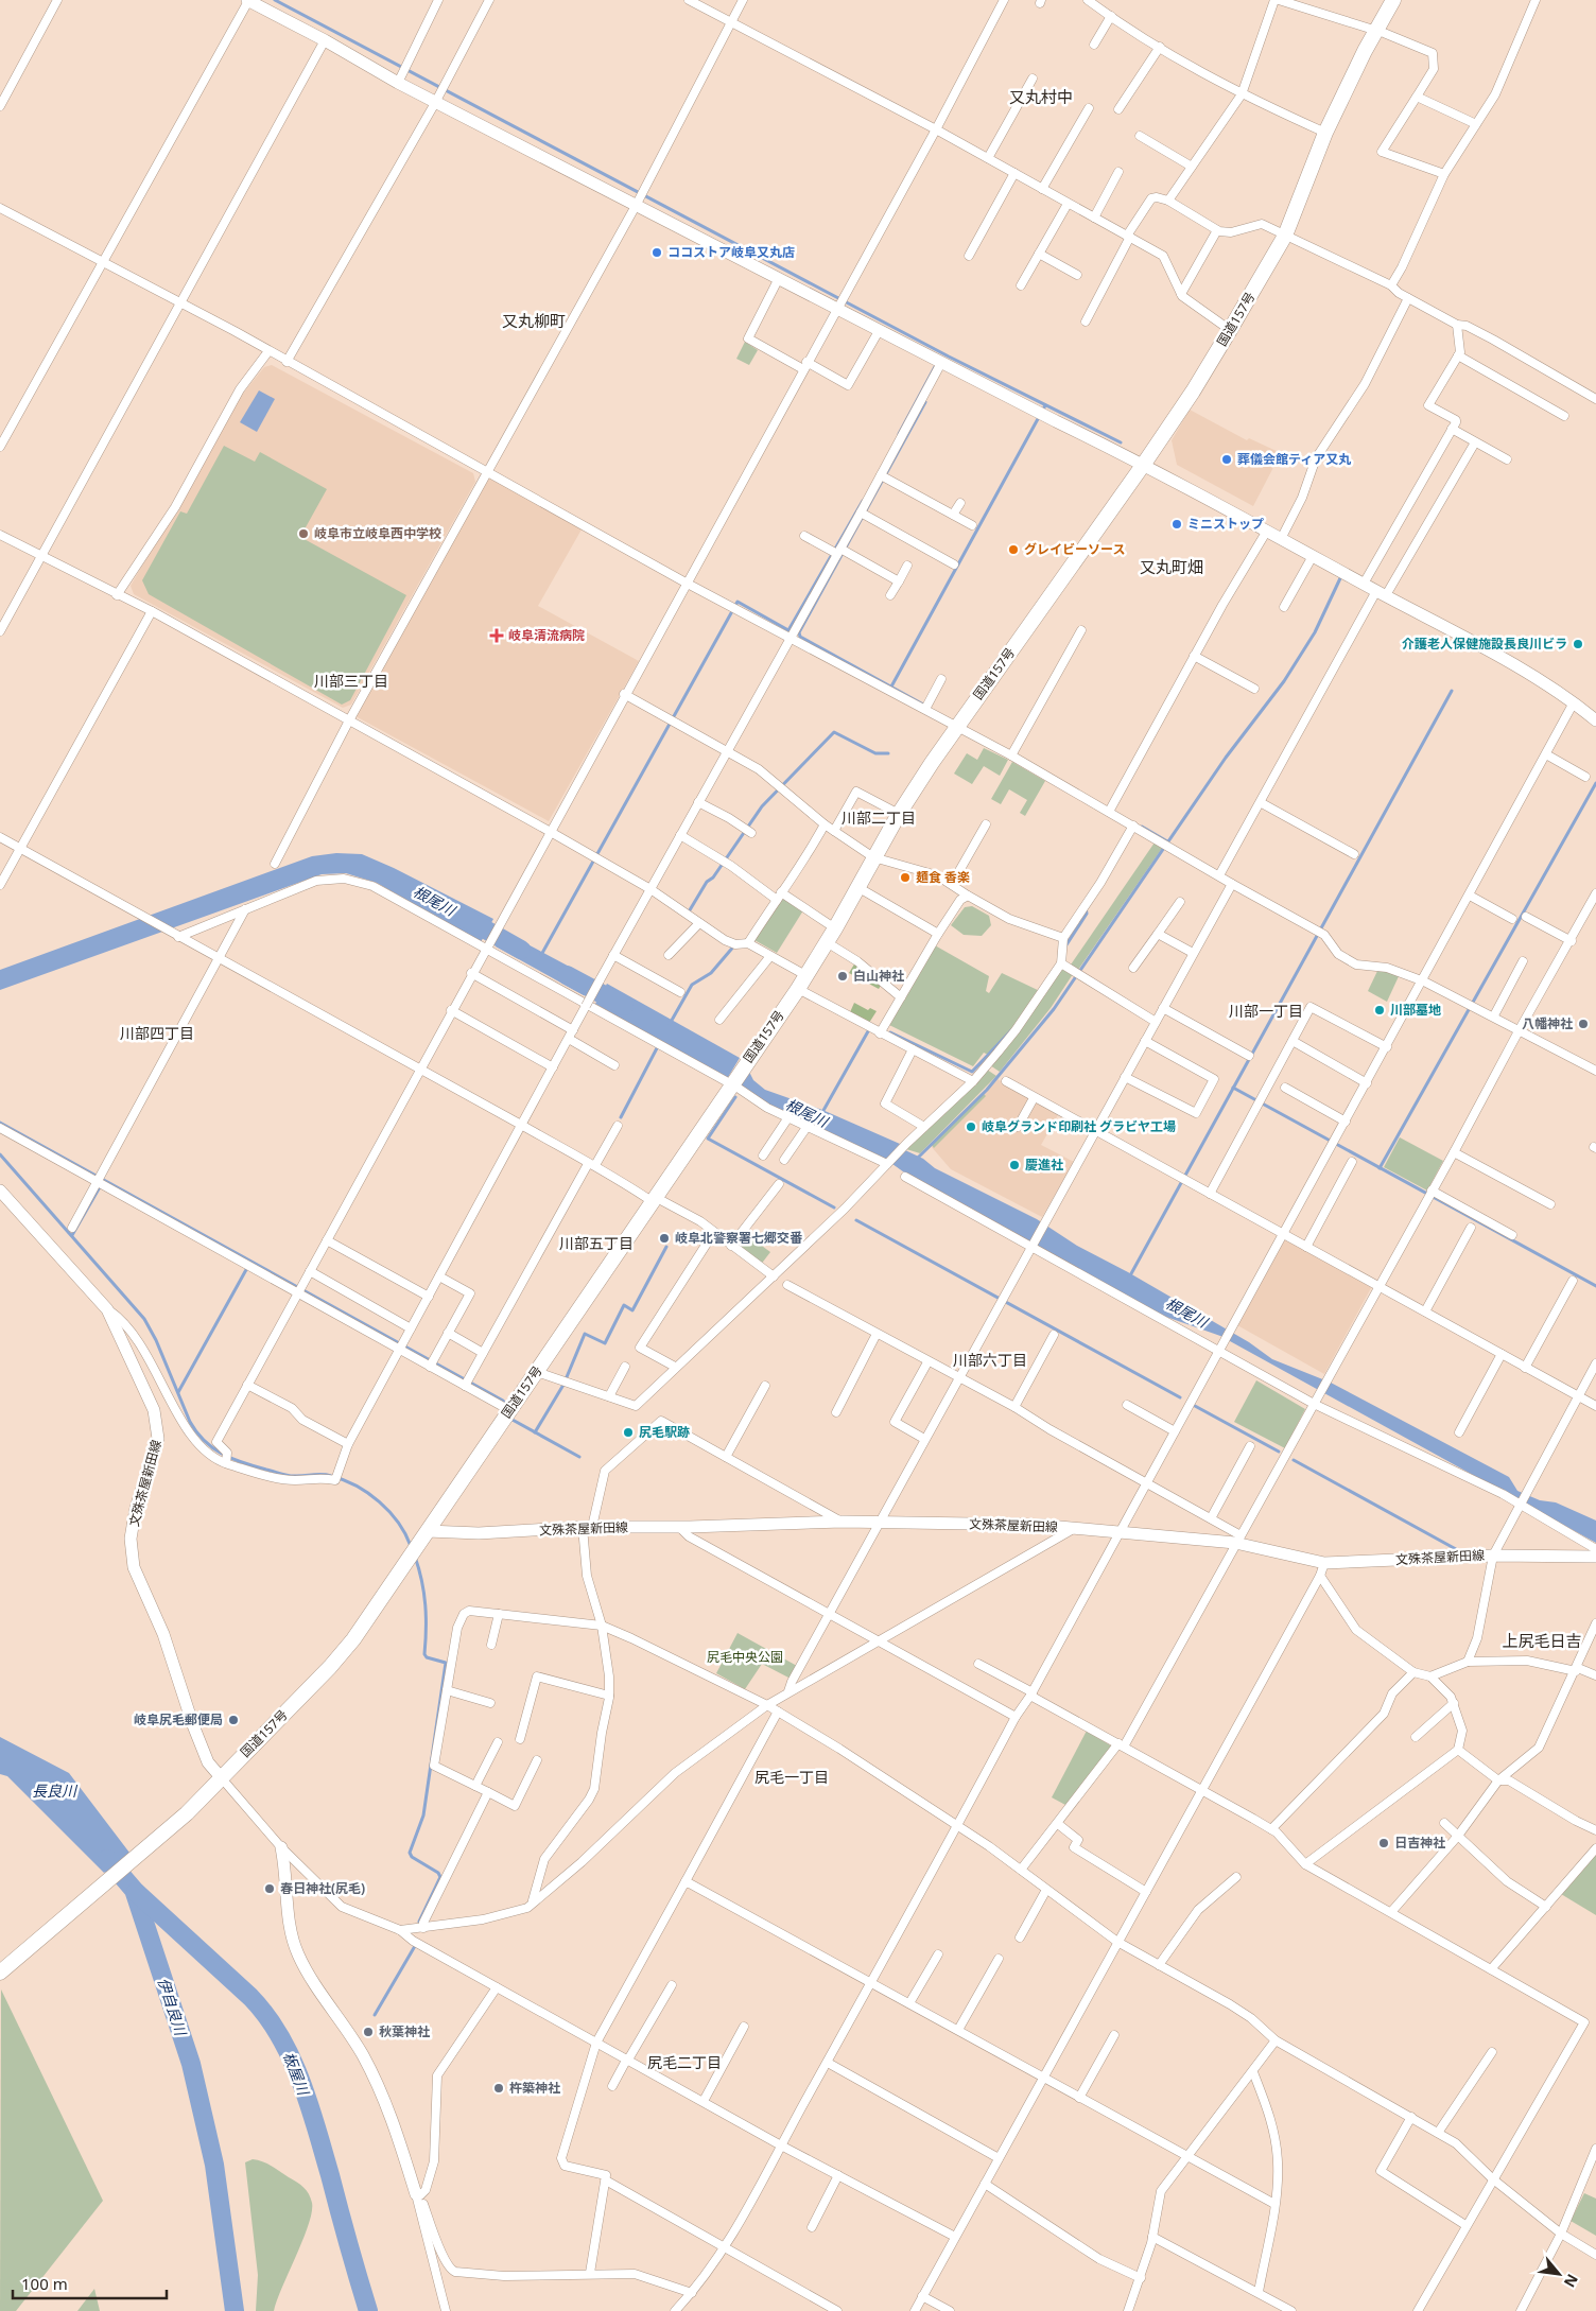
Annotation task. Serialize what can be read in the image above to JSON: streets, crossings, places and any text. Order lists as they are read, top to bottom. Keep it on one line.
{"streets":{"highway":["国道157号"],"street":["文殊茶屋新田線"]},"crossings":[["国道157号","文殊茶屋新田線"]],"districts":["又丸村中","又丸柳町","又丸町畑","川部三丁目","川部二丁目","川部一丁目","川部四丁目","川部五丁目","川部六丁目","上尻毛日吉","尻毛一丁目","尻毛二丁目"],"water":["根尾川","長良川","伊自良川","板屋川"],"parks":["尻毛中央公園"],"places":{"other":["ココストア岐阜又丸店","葬儀会館ティア又丸","ミニストップ","岐阜市立岐阜西中学校","グレイビーソース","介護老人保健施設長良川ビラ","麺食 香楽","白山神社","川部墓地","八幡神社","岐阜グランド印刷社 グラビヤ工場","慶進社","岐阜北警察署七郷交番","尻毛駅跡","岐阜尻毛郵便局","日吉神社","春日神社(尻毛)","秋葉神社","杵築神社"],"health":["岐阜清流病院"]},"scale_bar":"100 m","north":"bottom right"}
